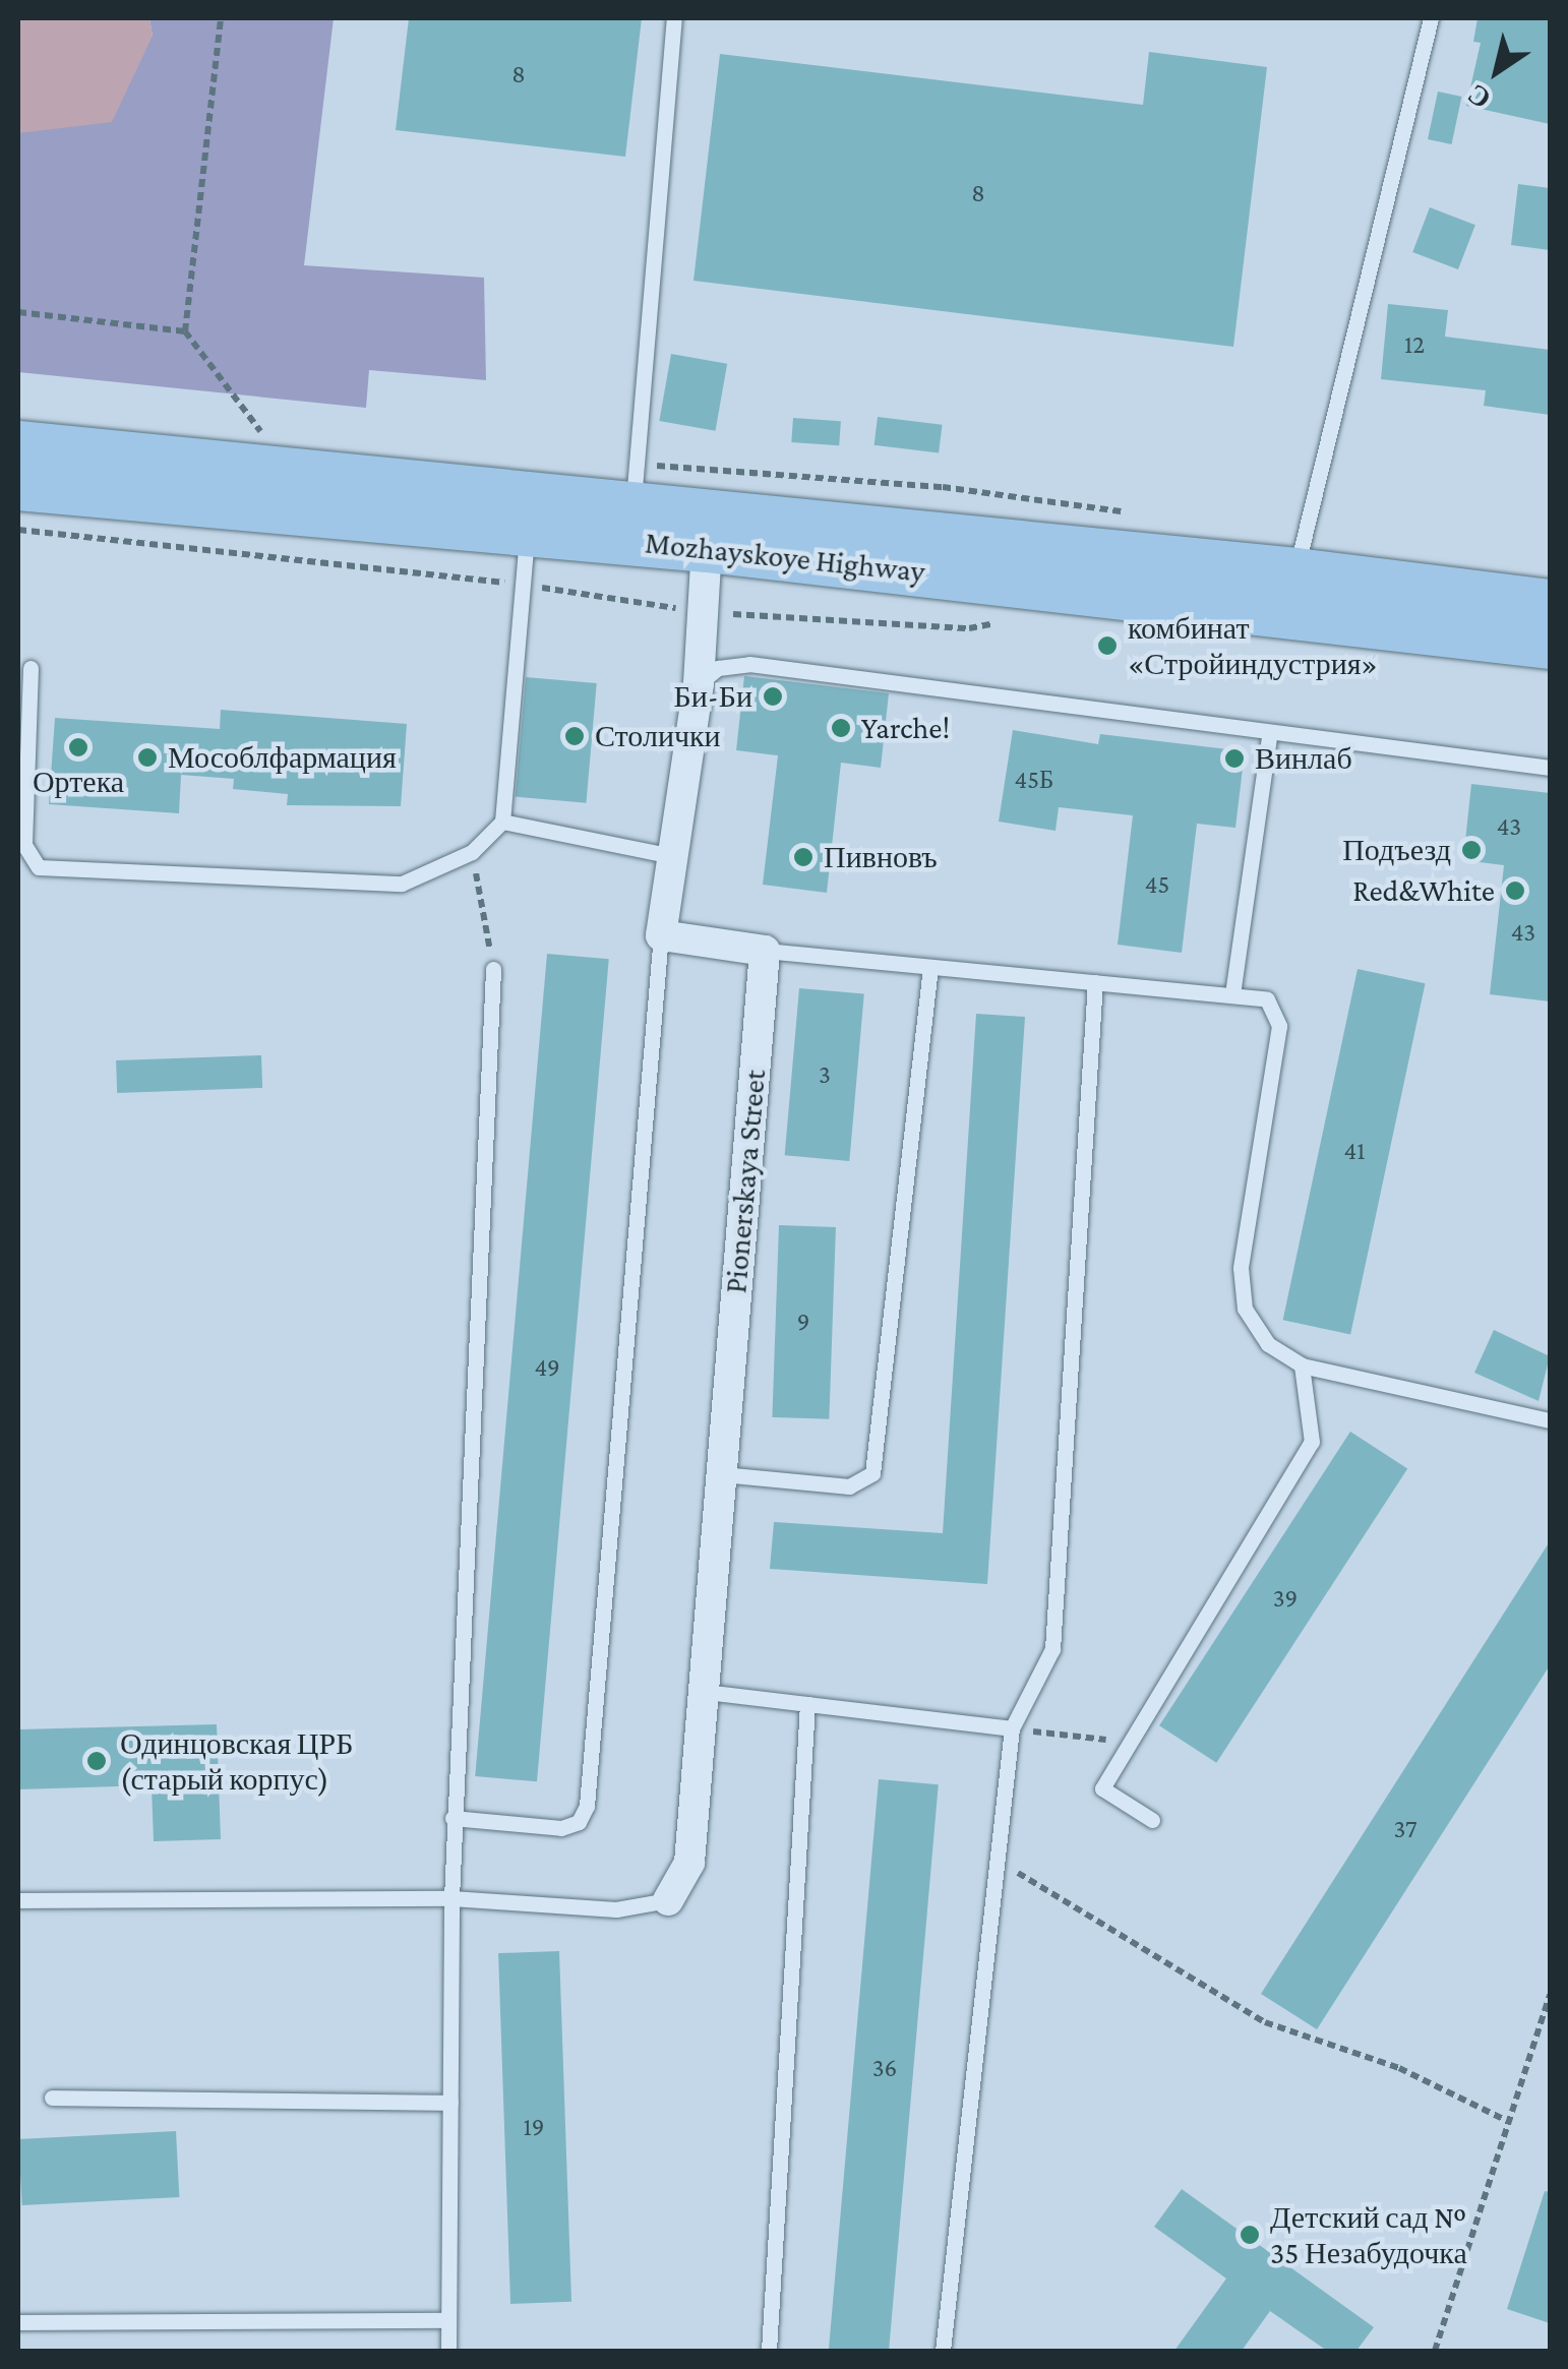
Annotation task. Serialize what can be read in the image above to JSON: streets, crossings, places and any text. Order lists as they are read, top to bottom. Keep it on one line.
{"streets":{"main road":["Mozhayskoye Highway"],"street":["Pionerskaya Street"]},"places":["комбинат «Стройиндустрия»","Би-Би","Yarche!","Столички","Ортека","Мособлфармация","Винлаб","Подъезд","Пивновъ","Red&White","Одинцовская ЦРБ (старый корпус)","Детский сад № 35 Незабудочка"],"house_numbers":["8","8","12","45Б","43","45","43","3","41","9","49","39","37","36","19"],"north":"bottom left"}
